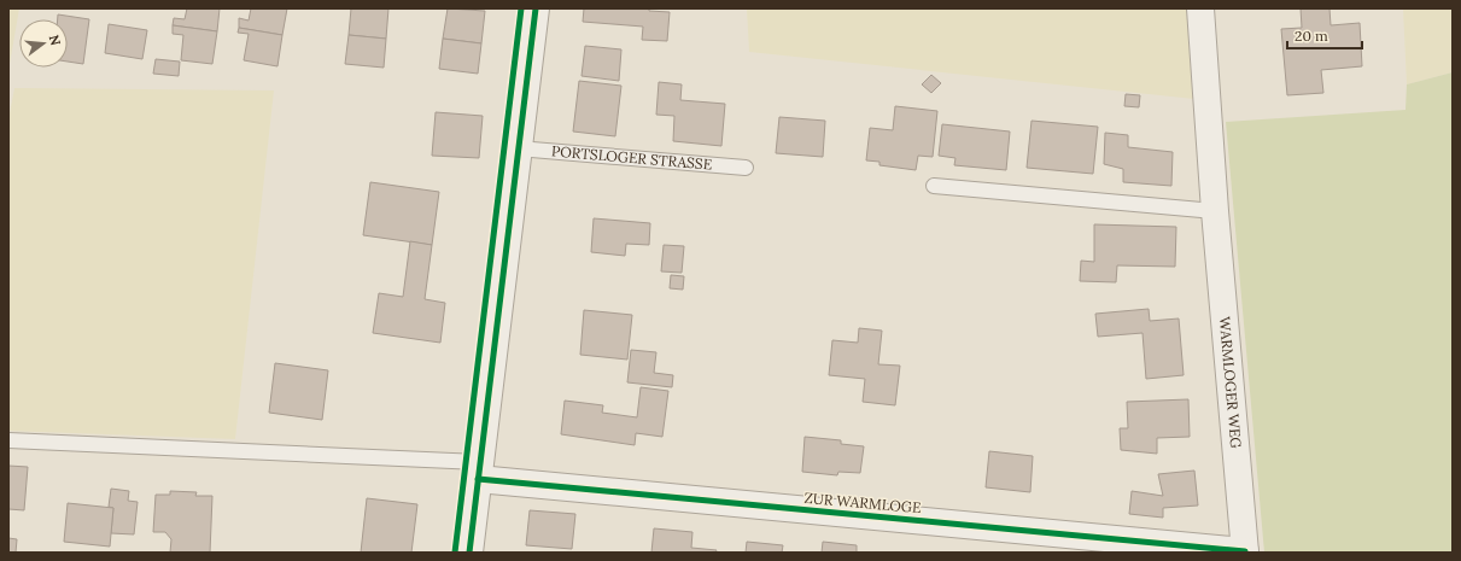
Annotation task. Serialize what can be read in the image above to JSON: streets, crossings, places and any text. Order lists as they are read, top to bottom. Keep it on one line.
{"streets":{"street":["WARMLOGER WEG","ZUR WARMLOGE"],"lane":["PORTSLOGER STRASSE"]},"crossings":[["WARMLOGER WEG","ZUR WARMLOGE"]],"scale_bar":"20 m","north":"right"}
